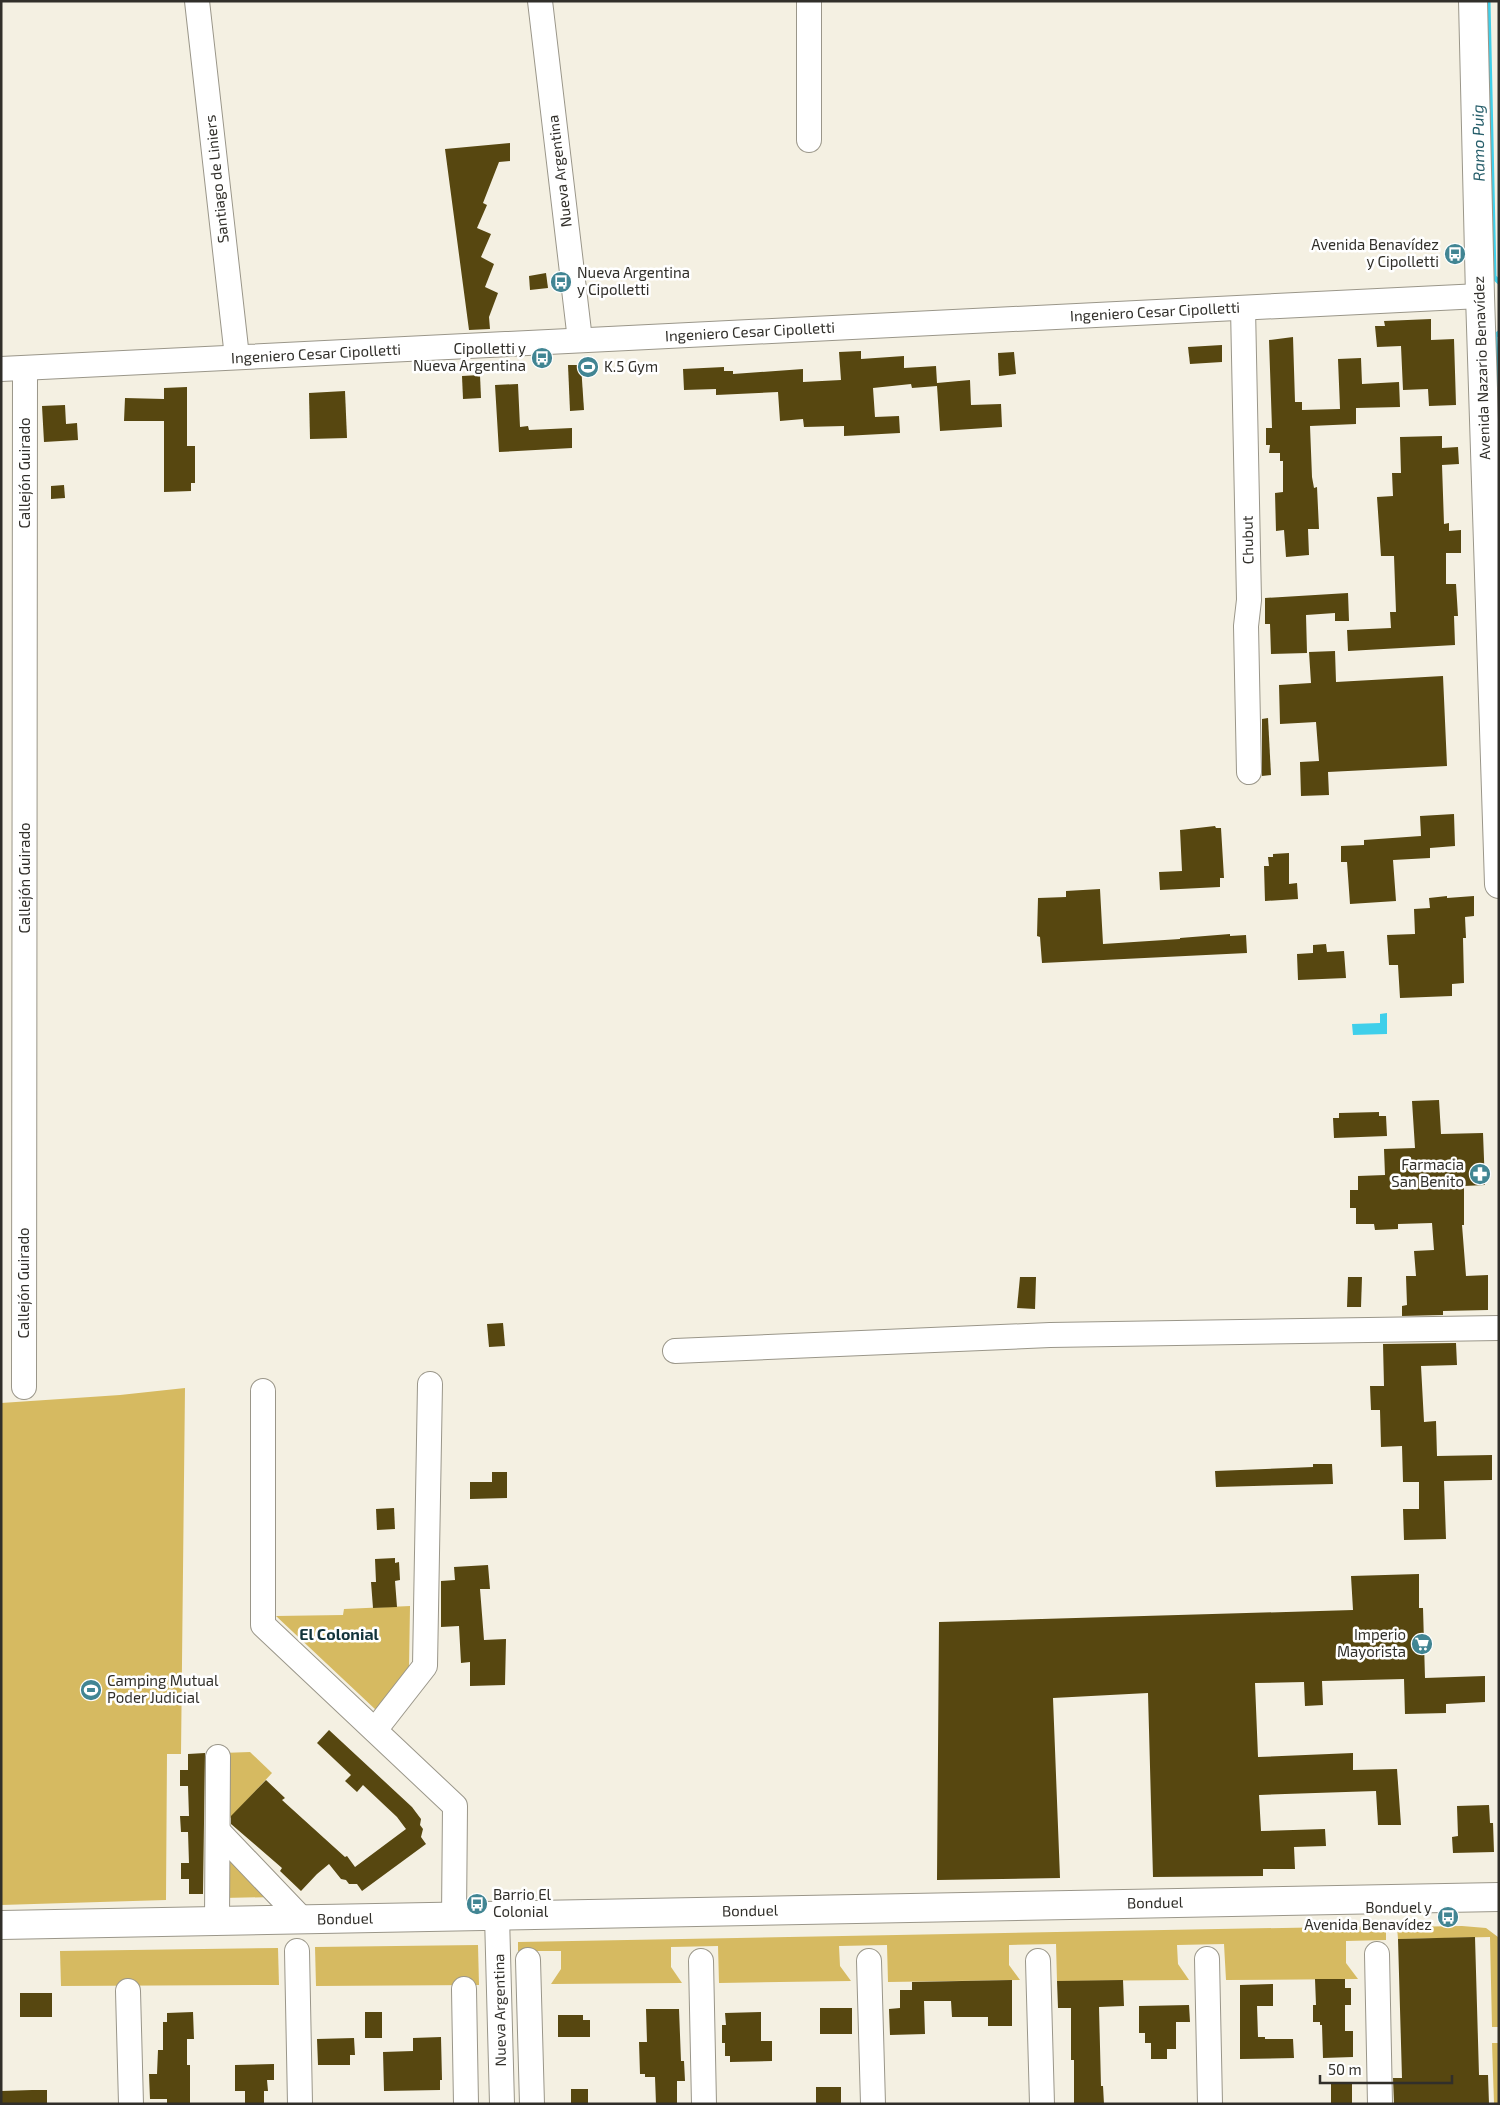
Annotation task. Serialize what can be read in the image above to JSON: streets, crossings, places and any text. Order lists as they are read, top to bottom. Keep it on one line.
{"streets":{"main road":["Avenida Nazario Benavídez","Bonduel"],"street":["Nueva Argentina","Santiago de Liniers","Ingeniero Cesar Cipolletti","Callejón Guirado","Chubut"]},"crossings":[["Nueva Argentina","Ingeniero Cesar Cipolletti"],["Nueva Argentina","Bonduel"],["Santiago de Liniers","Ingeniero Cesar Cipolletti"],["Ingeniero Cesar Cipolletti","Avenida Nazario Benavídez"],["Ingeniero Cesar Cipolletti","Callejón Guirado"],["Ingeniero Cesar Cipolletti","Chubut"]],"districts":["El Colonial"],"water":["Ramo Puig"],"places":{"bus stop":["Avenida Benavídez y Cipolletti","Nueva Argentina y Cipolletti","Cipolletti y Nueva Argentina","Barrio El Colonial","Bonduel y Avenida Benavídez"],"sports":["K.5 Gym","Camping Mutual Poder Judicial"],"pharmacy":["Farmacia San Benito"],"supermarket":["Imperio Mayorista"]},"scale_bar":"50 m"}
